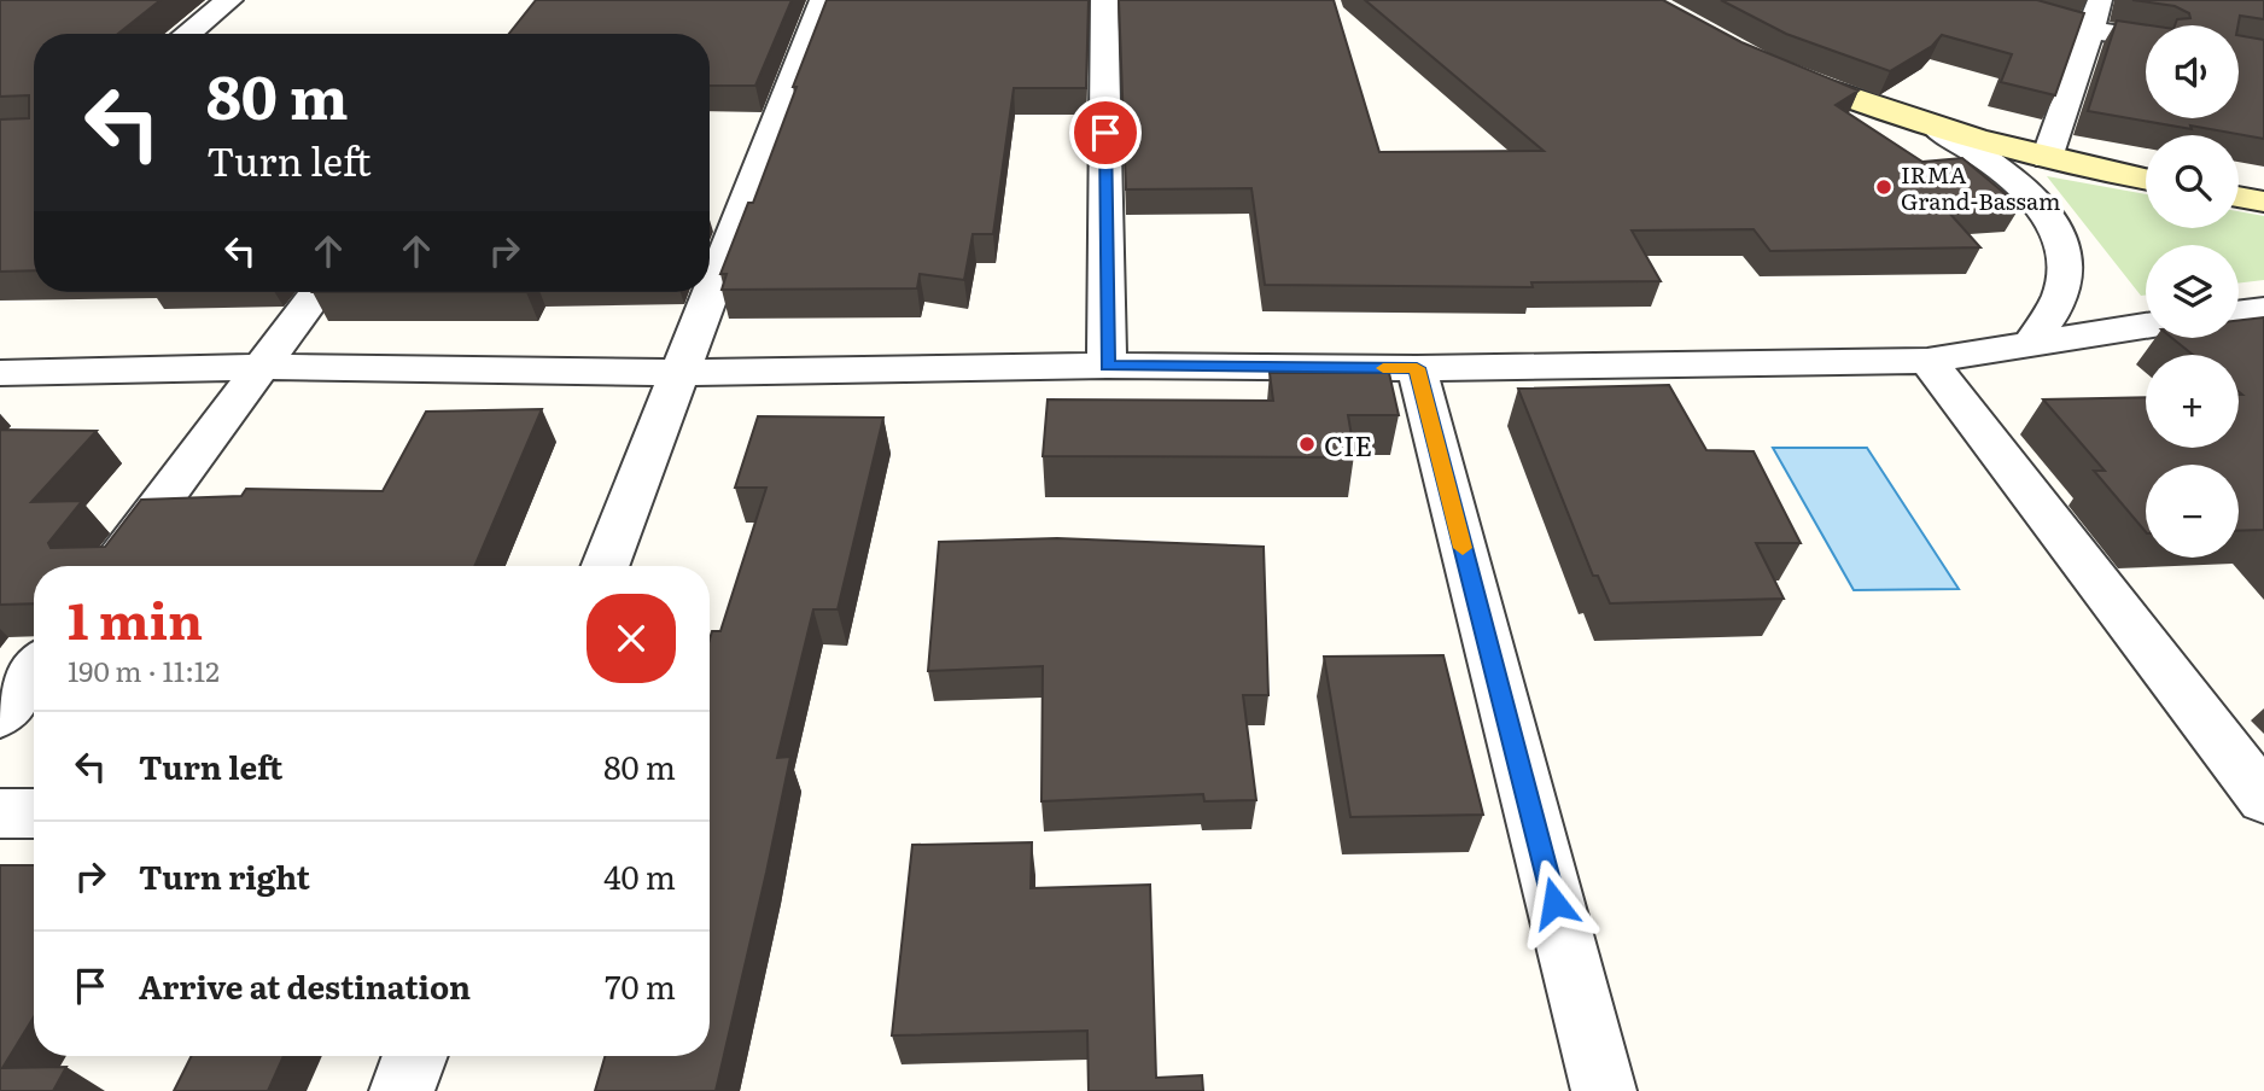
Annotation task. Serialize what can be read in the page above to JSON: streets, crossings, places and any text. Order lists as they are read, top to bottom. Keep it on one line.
{"places":["IRMA Grand-Bassam","CIE"],"page":{"map_buttons":["+","−"],"turn":["80 m","Turn left"],"heading":["1 min","190 m · 11:12"],"list":[{"name":"Turn left","value":"80 m"},{"name":"Turn right","value":"40 m"},{"name":"Arrive at destination","value":"70 m"}]}}
